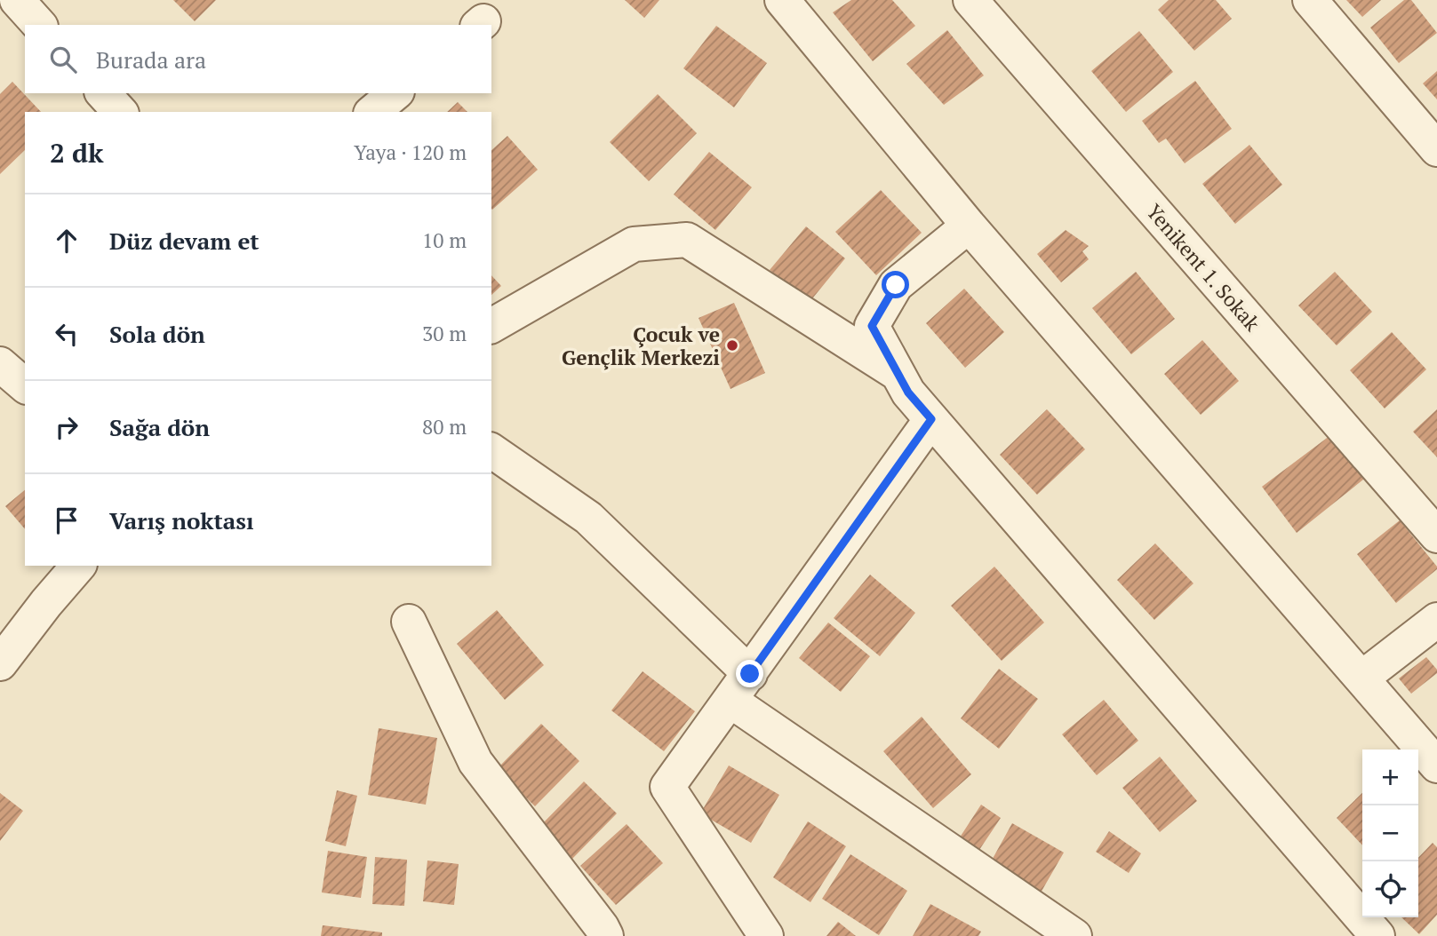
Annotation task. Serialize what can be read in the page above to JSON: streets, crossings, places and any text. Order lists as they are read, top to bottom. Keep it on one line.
{"streets":{"street":["Yenikent 1. Sokak"]},"places":["Çocuk ve Gençlik Merkezi"],"page":{"search":"Burada ara","heading":["2 dk","Yaya · 120 m"],"list":[["Düz devam et","10 m"],["Sola dön","30 m"],["Sağa dön","80 m"],"Varış noktası"],"map_buttons":["+","−"]}}
